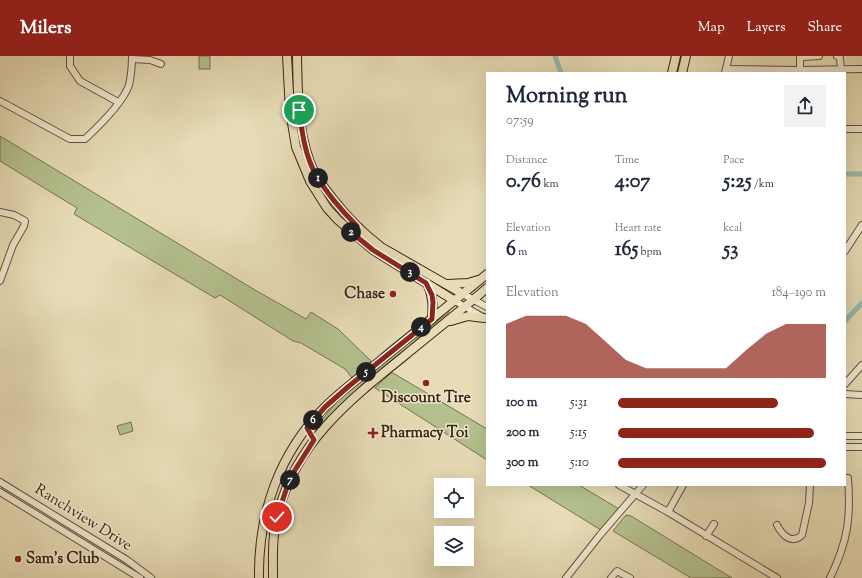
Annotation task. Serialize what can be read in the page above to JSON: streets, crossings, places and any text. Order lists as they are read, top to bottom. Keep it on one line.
{"streets":{"street":["Ranchview Drive"]},"places":{"other":["Chase","Discount Tire","Sam's Club"],"health":["Pharmacy Toi"]},"page":{"header":"Milers","nav":["Map","Layers","Share"],"heading":["Morning run","07:59"],"stats":[["Distance","0.76 km"],["Time","4:07"],["Pace","5:25 /km"],["Elevation","6 m"],["Heart rate","165 bpm"],["kcal","53"]],"pins":["1","2","3","4","5","6","7"],"chart":["Elevation","184–190 m"],"list":[{"name":"100 m","note":"5:31"},{"name":"200 m","note":"5:15"},{"name":"300 m","note":"5:10"}]}}
